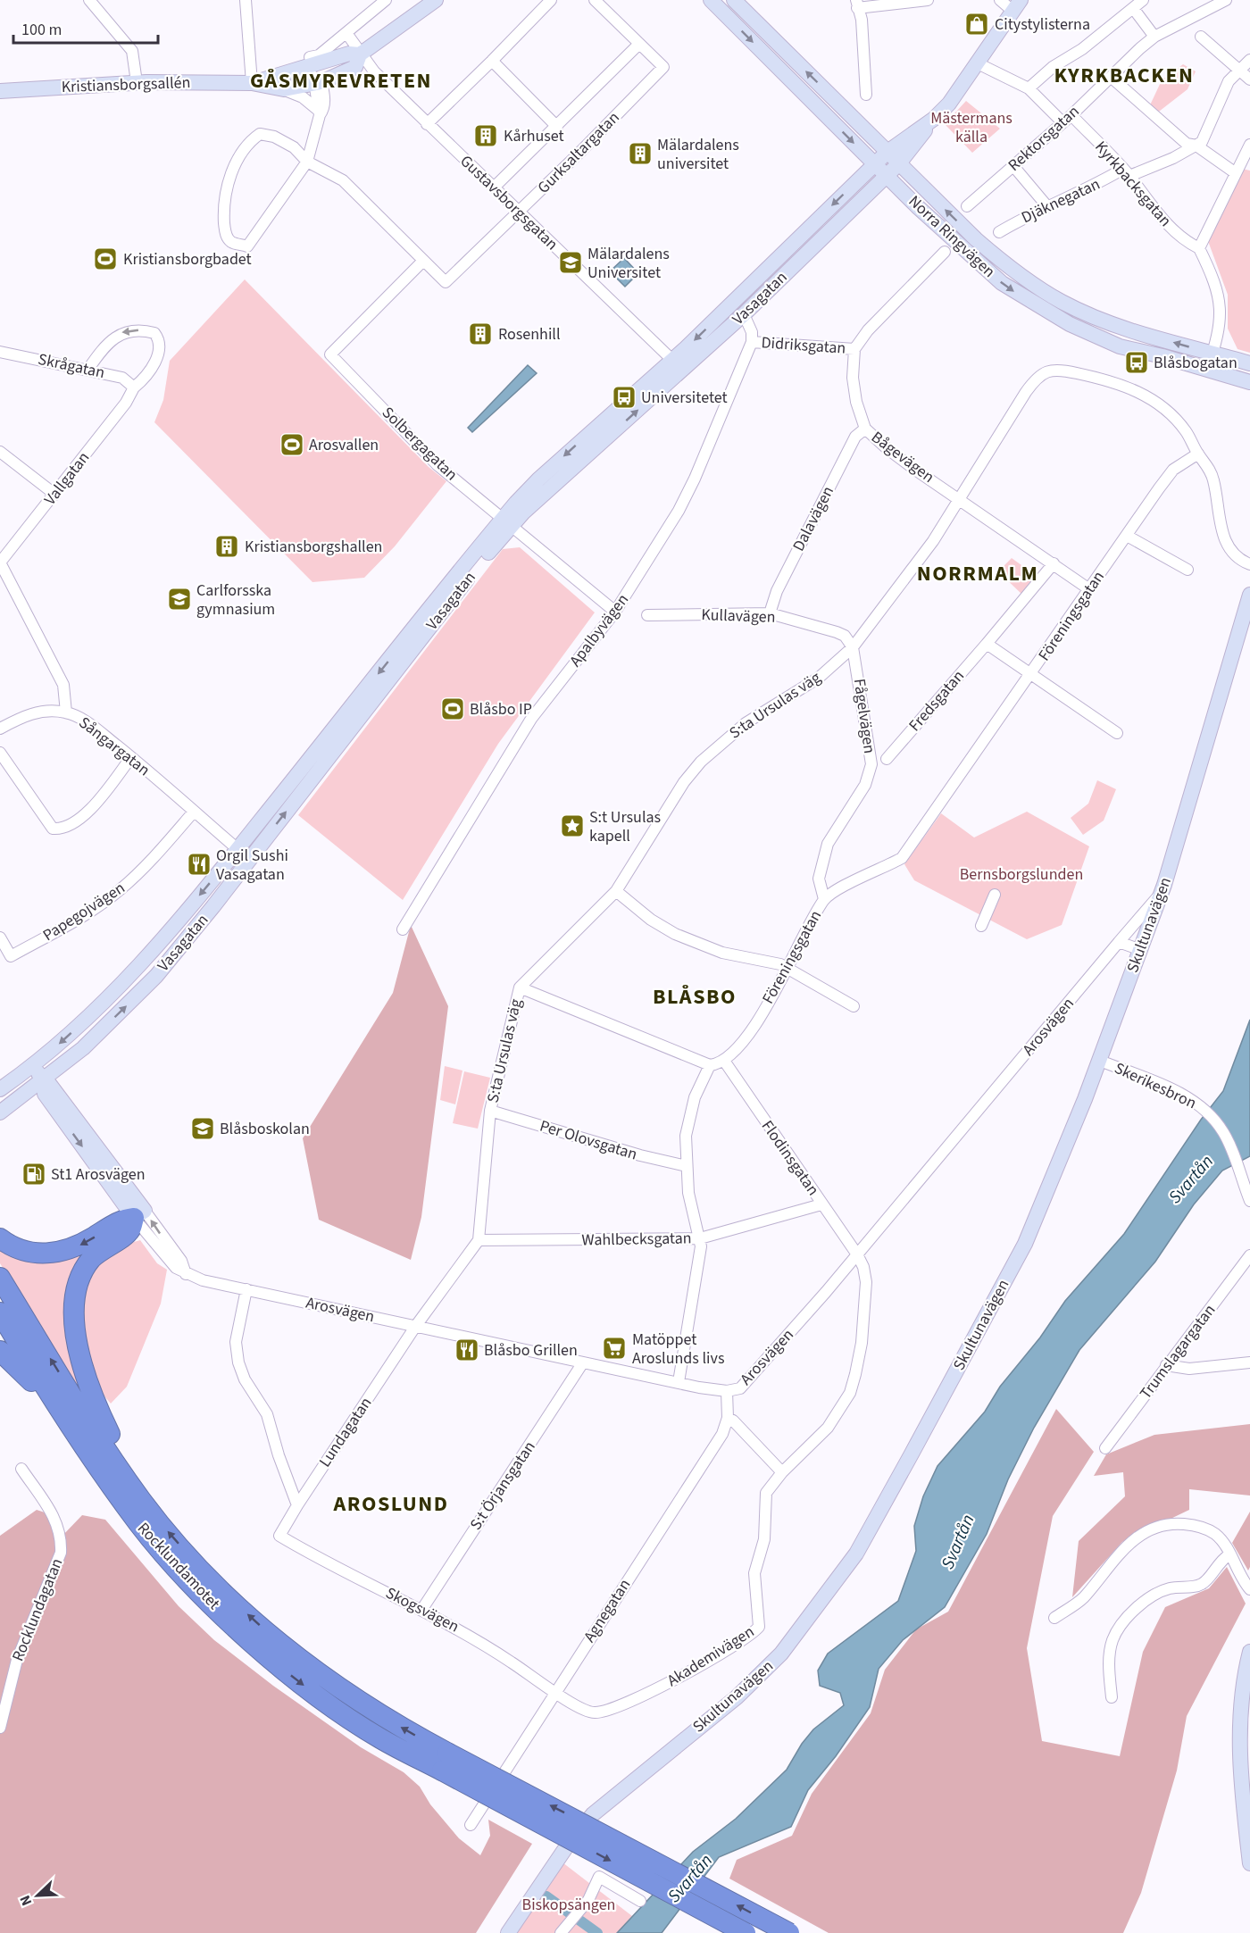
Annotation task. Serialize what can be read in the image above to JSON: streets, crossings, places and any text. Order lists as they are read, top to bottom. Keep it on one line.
{"streets":{"highway":["Rocklundamotet"],"street":["Kristiansborgsallén","Rektorsgatan","Gurksaltargatan","Kyrkbacksgatan","Djäknegatan","Gustavsborgsgatan","Norra Ringvägen","Vasagatan","Didriksgatan","Skrågatan","Solbergagatan","Bågevägen","Vallgatan","Dalavägen","Kullavägen","Föreningsgatan","Apalbyvägen","Fredsgatan","S:ta Ursulas väg","Fågelvägen","Sångargatan","Papegojvägen","Skultunavägen","Arosvägen","Skerikesbron","Per Olovsgatan","Flodinsgatan","Wahlbecksgatan","Trumslagargatan","Lundagatan","S:t Örjansgatan","Rocklundagatan","Skogsvägen","Agnegatan","Akademivägen"]},"crossings":[["Kristiansborgsallén","Gustavsborgsgatan"],["Rektorsgatan","Kyrkbacksgatan"],["Gurksaltargatan","Gustavsborgsgatan"],["Gurksaltargatan","Solbergagatan"],["Kyrkbacksgatan","Djäknegatan"],["Kyrkbacksgatan","Vasagatan"],["Gustavsborgsgatan","Vasagatan"],["Norra Ringvägen","Vasagatan"],["Vasagatan","Solbergagatan"],["Vasagatan","Sångargatan"],["Vasagatan","Arosvägen"],["Didriksgatan","Bågevägen"],["Didriksgatan","Apalbyvägen"],["Skrågatan","Vallgatan"],["Solbergagatan","Apalbyvägen"],["Bågevägen","Dalavägen"],["Bågevägen","Föreningsgatan"],["Bågevägen","Fredsgatan"],["Bågevägen","S:ta Ursulas väg"],["Vallgatan","Sångargatan"],["Dalavägen","Kullavägen"],["Kullavägen","S:ta Ursulas väg"],["Kullavägen","Fågelvägen"],["Föreningsgatan","S:ta Ursulas väg"],["Föreningsgatan","Fågelvägen"],["Föreningsgatan","Flodinsgatan"],["S:ta Ursulas väg","Fågelvägen"],["S:ta Ursulas väg","Per Olovsgatan"],["S:ta Ursulas väg","Wahlbecksgatan"],["Sångargatan","Papegojvägen"],["Skultunavägen","Arosvägen"],["Skultunavägen","Skerikesbron"],["Arosvägen","Flodinsgatan"],["Arosvägen","Lundagatan"],["Arosvägen","S:t Örjansgatan"],["Arosvägen","Agnegatan"],["Arosvägen","Akademivägen"],["Flodinsgatan","Wahlbecksgatan"],["Flodinsgatan","Akademivägen"],["Lundagatan","Skogsvägen"],["S:t Örjansgatan","Skogsvägen"],["Skogsvägen","Agnegatan"],["Skogsvägen","Akademivägen"],["Agnegatan","Akademivägen"]],"districts":["KYRKBACKEN","GÅSMYREVRETEN","NORRMALM","BLÅSBO","AROSLUND"],"water":["Svartån"],"parks":["Mästermans källa","Bernsborgslunden","Biskopsängen"],"places":{"shop":["Citystylisterna"],"building":["Kårhuset","Mälardalens universitet","Rosenhill","Kristiansborgshallen"],"sports":["Kristiansborgbadet","Arosvallen","Blåsbo IP"],"school or university":["Mälardalens Universitet","Carlforsska gymnasium","Blåsboskolan"],"bus stop":["Blåsbogatan","Universitetet"],"place":["S:t Ursulas kapell"],"restaurant":["Orgil Sushi Vasagatan","Blåsbo Grillen"],"fuel station":["St1 Arosvägen"],"supermarket":["Matöppet Aroslunds livs"]},"scale_bar":"100 m","north":"bottom left"}
